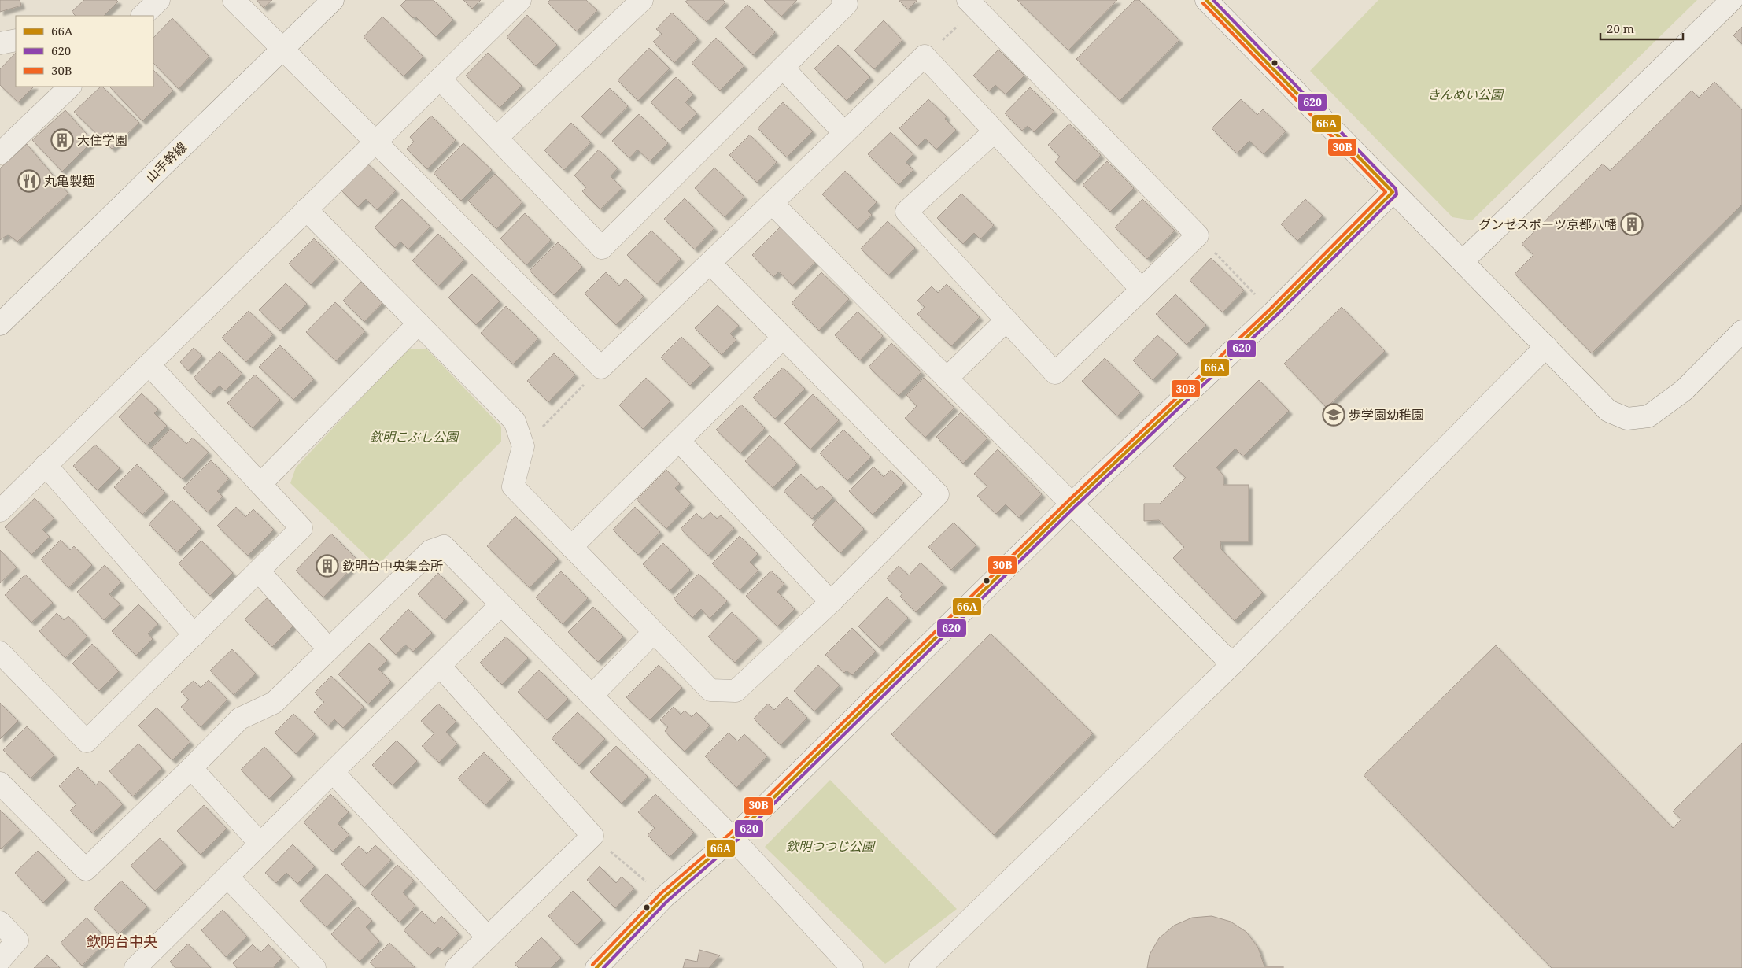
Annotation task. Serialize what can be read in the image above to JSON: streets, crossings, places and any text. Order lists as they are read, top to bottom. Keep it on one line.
{"streets":{"street":["山手幹線"]},"districts":["欽明台中央"],"parks":["きんめい公園","欽明こぶし公園","欽明つつじ公園"],"places":{"building":["大住学園","グンゼスポーツ京都八幡","欽明台中央集会所"],"restaurant":["丸亀製麺"],"school or university":["歩学園幼稚園"]},"lines":["transit line 66A","transit line 620","transit line 30B"],"legend":["66A","620","30B"],"scale_bar":"20 m"}
